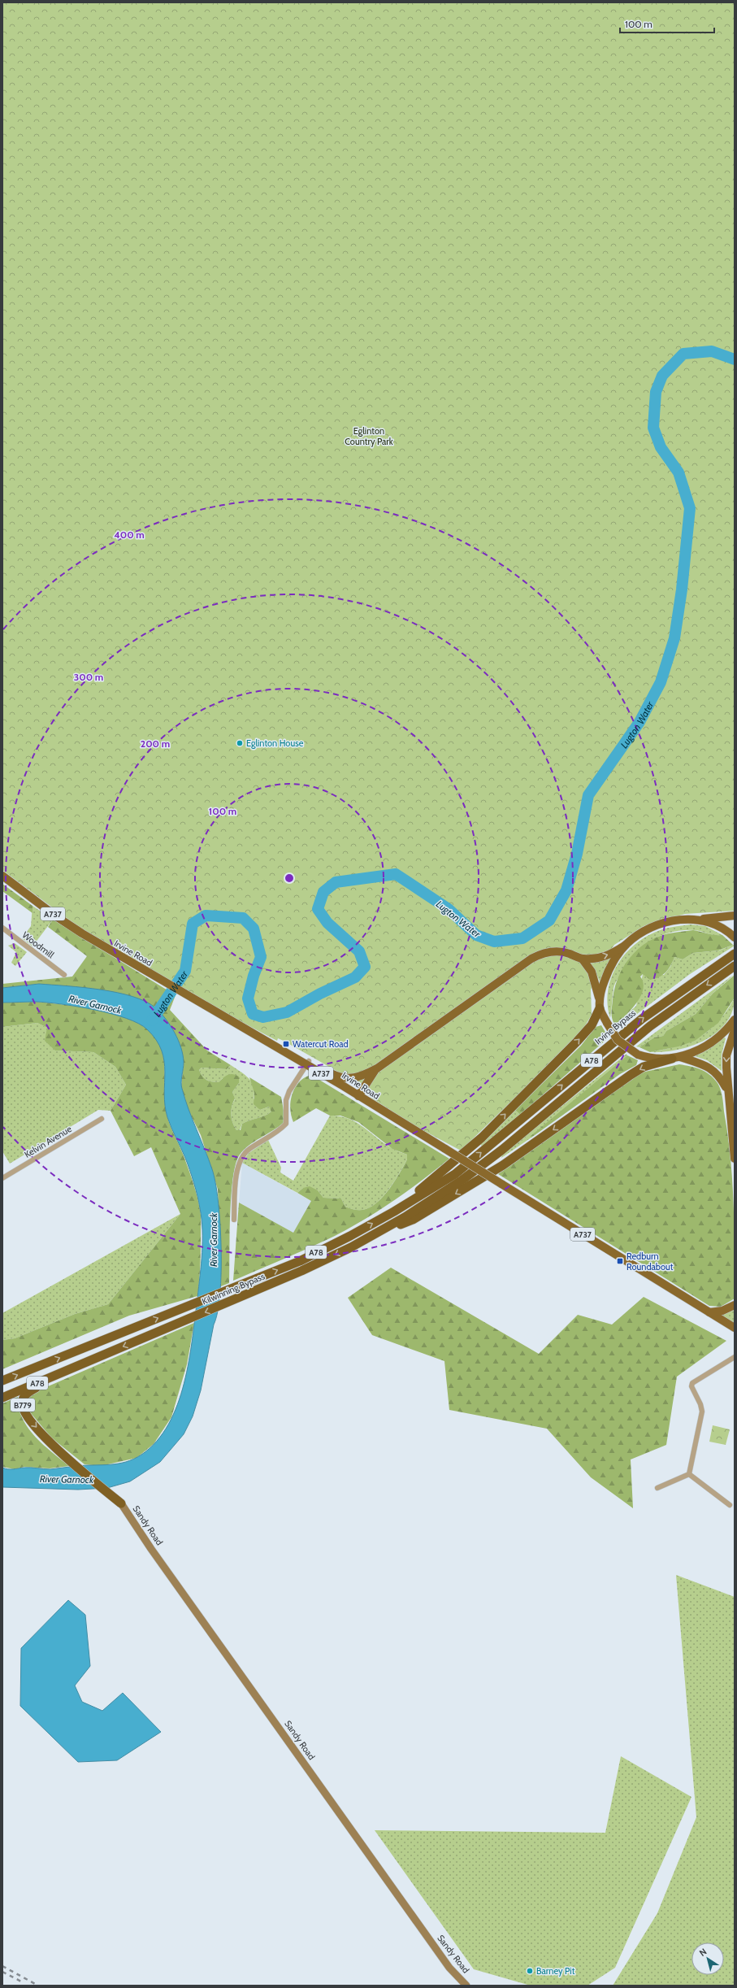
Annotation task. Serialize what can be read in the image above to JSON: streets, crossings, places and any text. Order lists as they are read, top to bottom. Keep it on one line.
{"streets":{"highway":["Irvine Bypass","A78","Kilwinning Bypass","B779"],"main road":["A737","Irvine Road","Sandy Road"],"street":["Woodmill","Kelvin Avenue"]},"crossings":[["Irvine Bypass","A78"],["Irvine Bypass","Kilwinning Bypass"],["A78","Kilwinning Bypass"],["Kilwinning Bypass","B779"],["B779","Sandy Road"]],"water":["Lugton Water","River Garnock"],"parks":["Eglinton Country Park"],"places":{"other":["Eglinton House","Barney Pit"],"transit":["Watercut Road","Redburn Roundabout"]},"scale_bar":"100 m","north":"top left","rings":["400 m","300 m","200 m","100 m"]}
